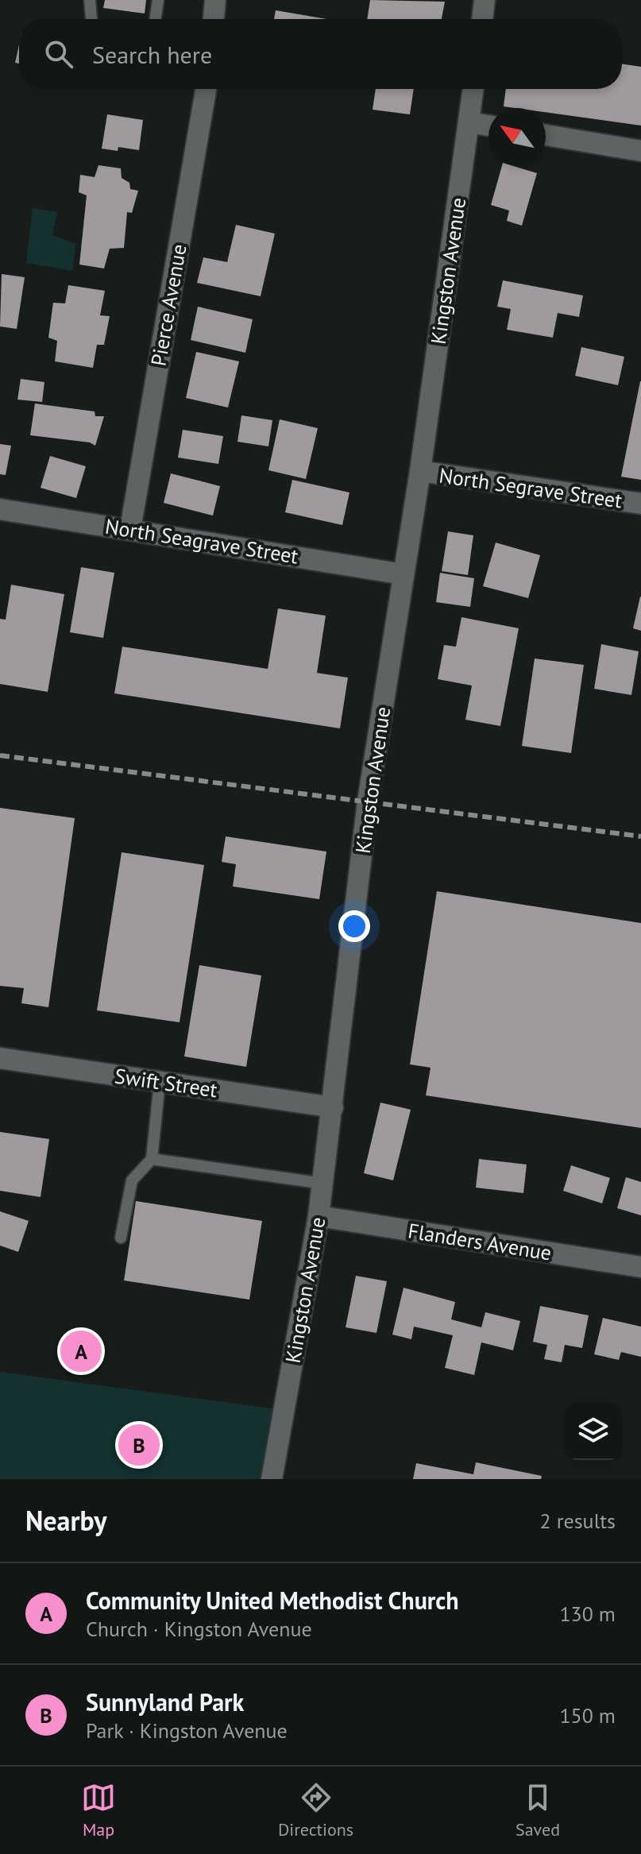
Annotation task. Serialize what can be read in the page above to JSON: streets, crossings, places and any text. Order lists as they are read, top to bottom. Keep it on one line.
{"streets":{"street":["Kingston Avenue","Pierce Avenue","North Segrave Street","North Seagrave Street","Swift Street","Flanders Avenue"]},"crossings":[["Kingston Avenue","North Segrave Street"],["Kingston Avenue","North Seagrave Street"],["Kingston Avenue","Swift Street"],["Kingston Avenue","Flanders Avenue"],["Pierce Avenue","North Seagrave Street"]],"north":"top left","page":{"search":"Search here","pins":["A","B"],"heading":["Nearby","2 results"],"list":[{"mark":"A","name":"Community United Methodist Church","note":"Church · Kingston Avenue","value":"130 m"},{"mark":"B","name":"Sunnyland Park","note":"Park · Kingston Avenue","value":"150 m"}],"nav":["Map","Directions","Saved"]}}
